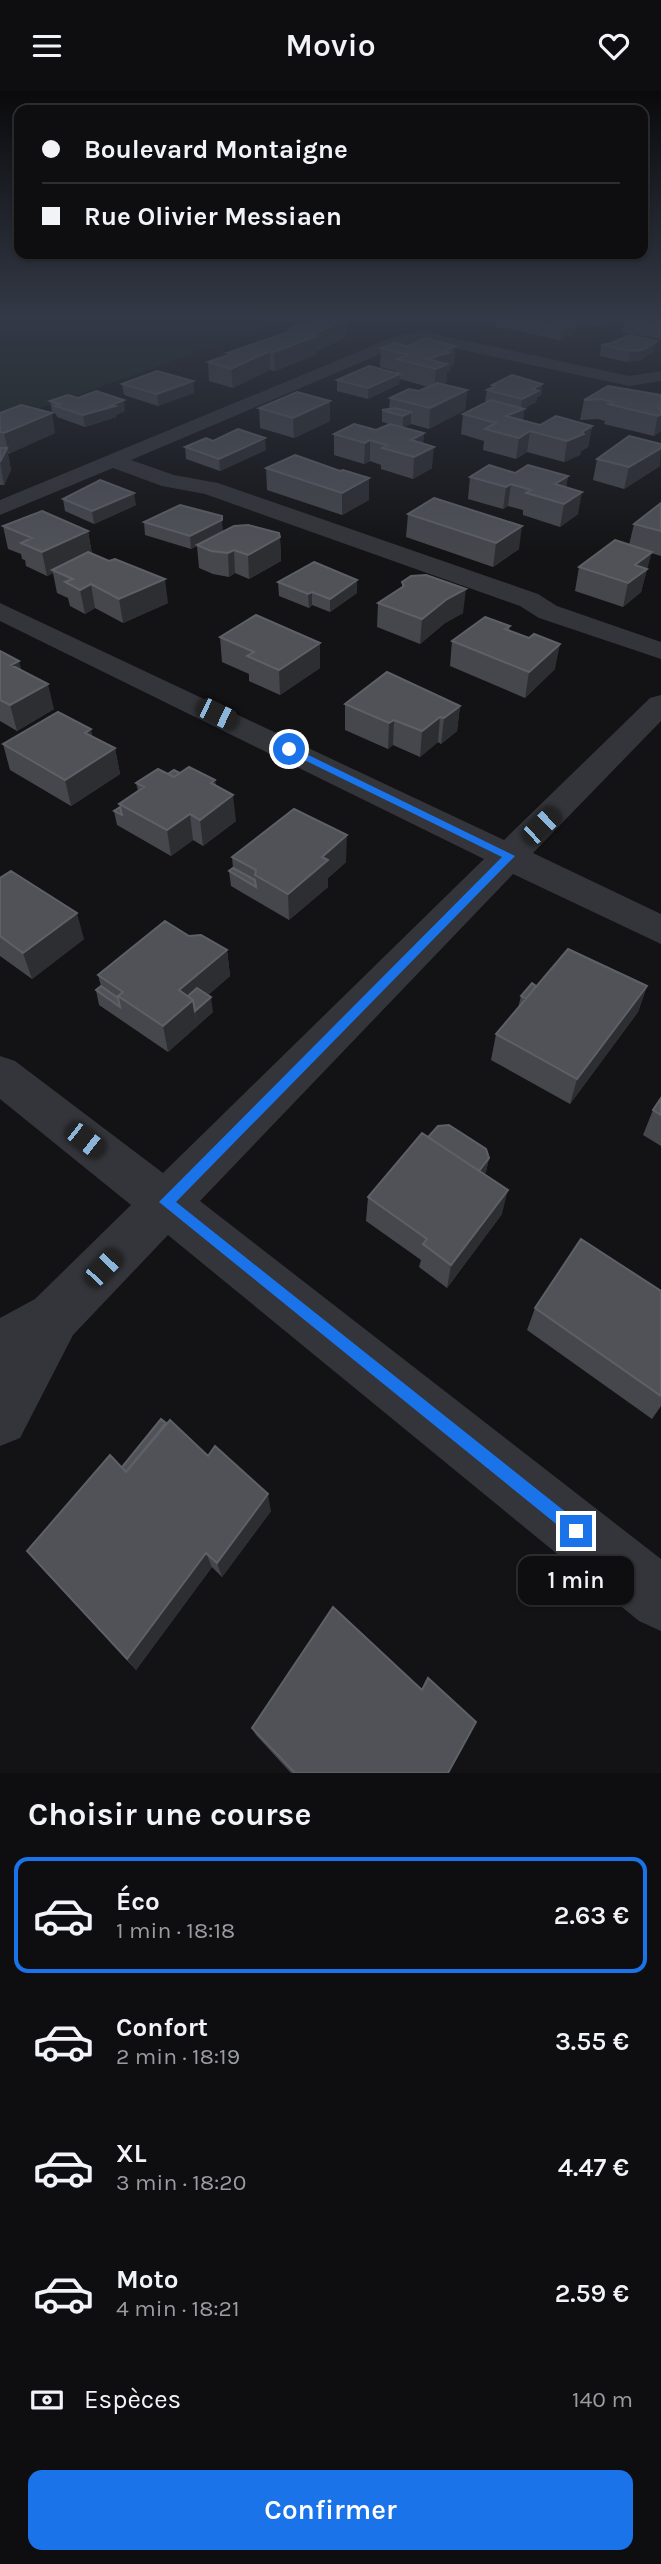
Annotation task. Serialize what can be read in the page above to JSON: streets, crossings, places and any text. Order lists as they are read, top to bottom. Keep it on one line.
{"page":{"header":"Movio","banner":["Boulevard Montaigne","Rue Olivier Messiaen"],"bubble":"1 min","heading":"Choisir une course","list":[{"name":"Éco","note":"1 min · 18:18","value":"2.63 €"},{"name":"Confort","note":"2 min · 18:19","value":"3.55 €"},{"name":"XL","note":"3 min · 18:20","value":"4.47 €"},{"name":"Moto","note":"4 min · 18:21","value":"2.59 €"}],"pay":["Espèces","140 m"],"buttons":"Confirmer"}}
